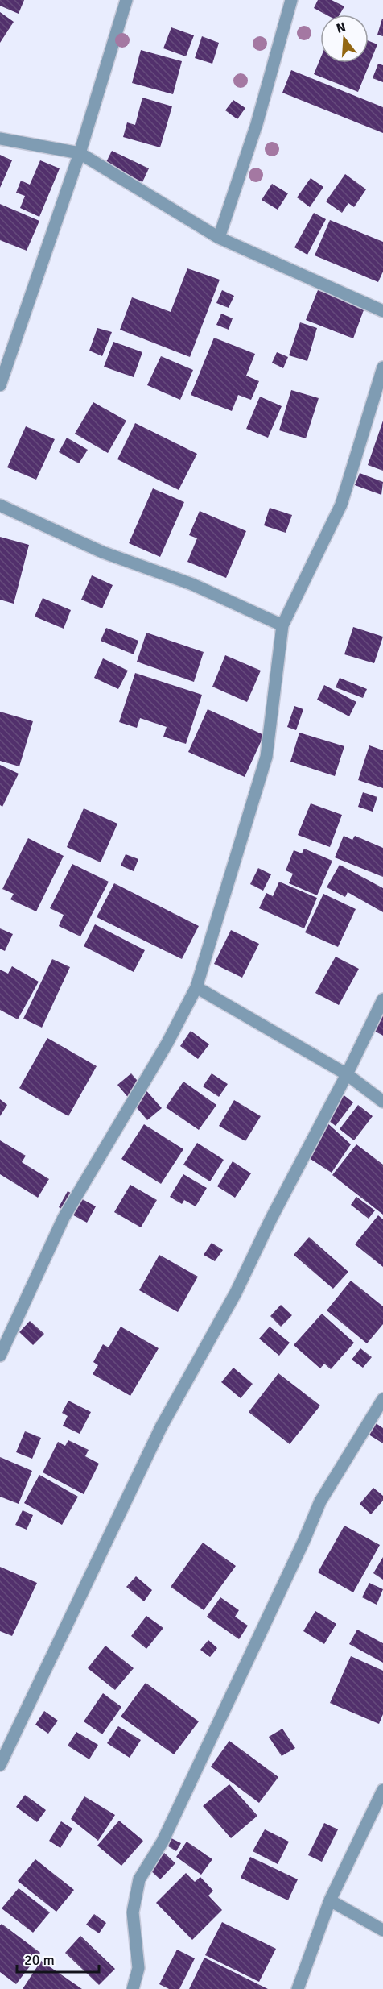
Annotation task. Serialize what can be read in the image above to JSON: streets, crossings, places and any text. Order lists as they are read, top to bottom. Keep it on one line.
{"scale_bar":"20 m","north":"top"}
